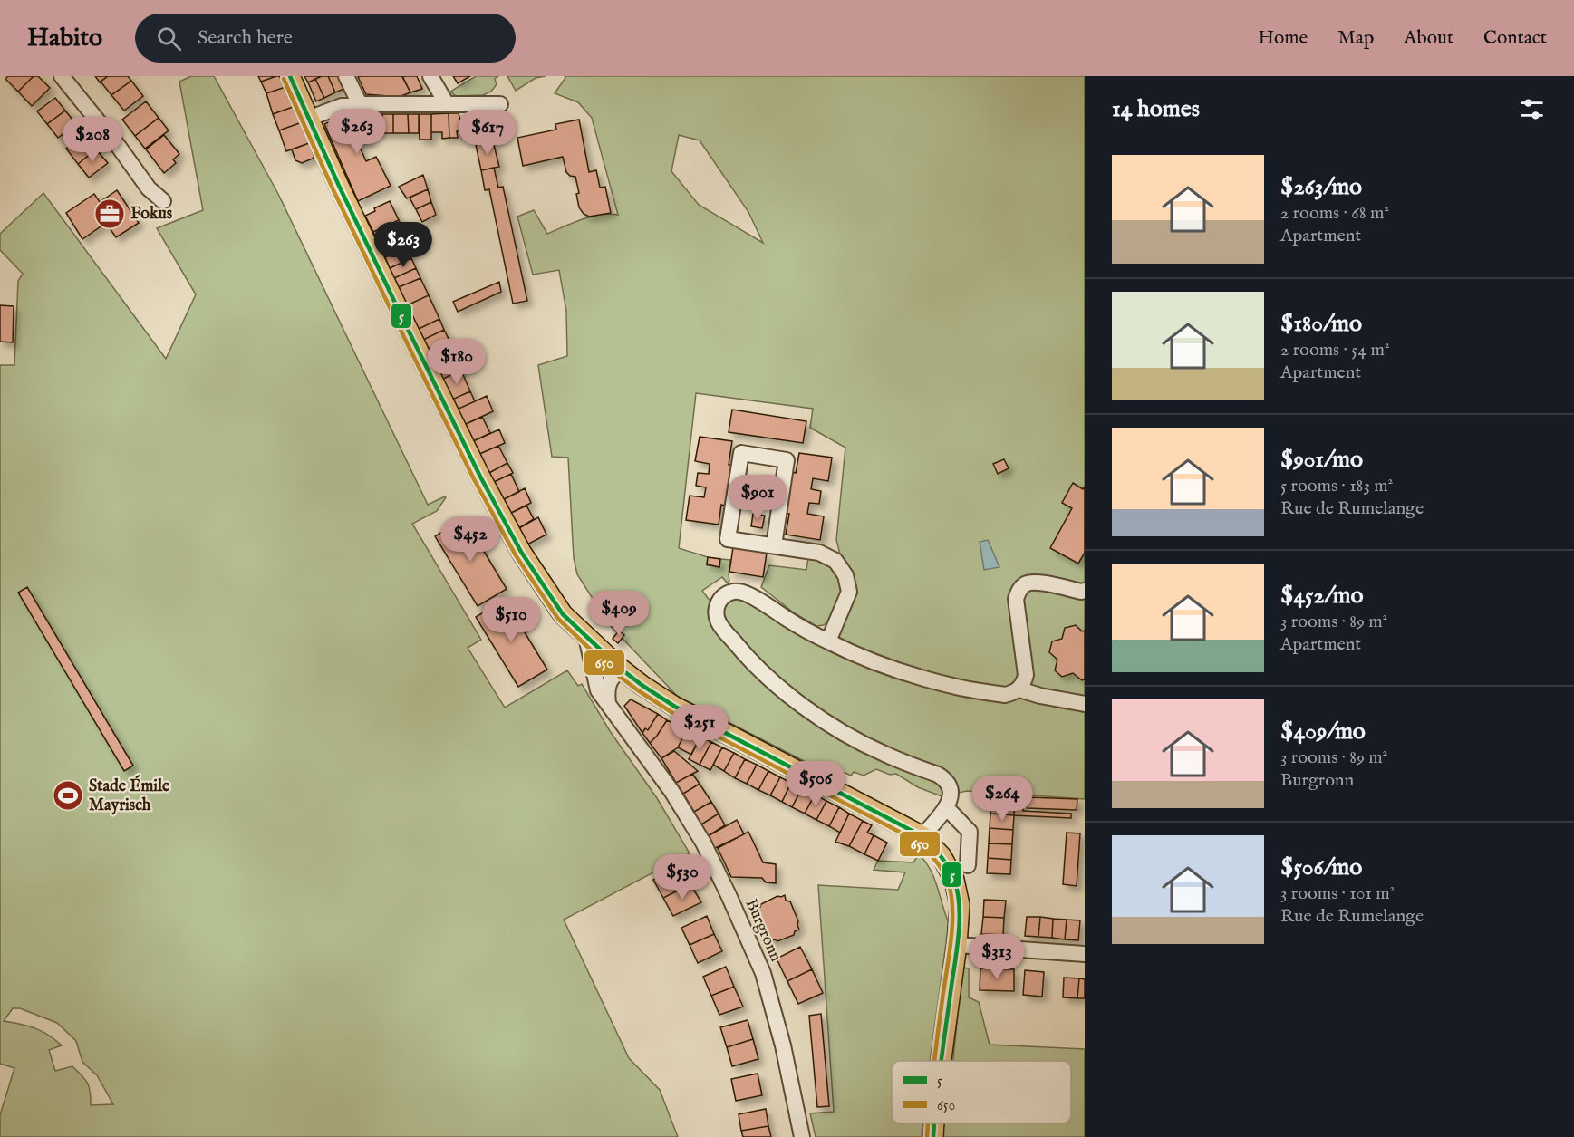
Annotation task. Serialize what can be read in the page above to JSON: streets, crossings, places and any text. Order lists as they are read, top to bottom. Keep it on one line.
{"streets":{"street":["Burgronn"]},"places":{"office":["Fokus"],"sports":["Stade Émile Mayrisch"]},"lines":["transit line 5","transit line 650"],"legend":["5","650"],"page":{"header":"Habito","search":"Search here","nav":["Home","Map","About","Contact"],"heading":"14 homes","price":["$263","$617","$208","$263","$180","$901","$452","$409","$510","$251","$506","$264","$530","$313"],"list":[{"name":"$263/mo","note":"2 rooms · 68 m² · Apartment"},{"name":"$180/mo","note":"2 rooms · 54 m² · Apartment"},{"name":"$901/mo","note":"5 rooms · 183 m² · Rue de Rumelange"},{"name":"$452/mo","note":"3 rooms · 89 m² · Apartment"},{"name":"$409/mo","note":"3 rooms · 89 m² · Burgronn"},{"name":"$506/mo","note":"3 rooms · 101 m² · Rue de Rumelange"}]}}
